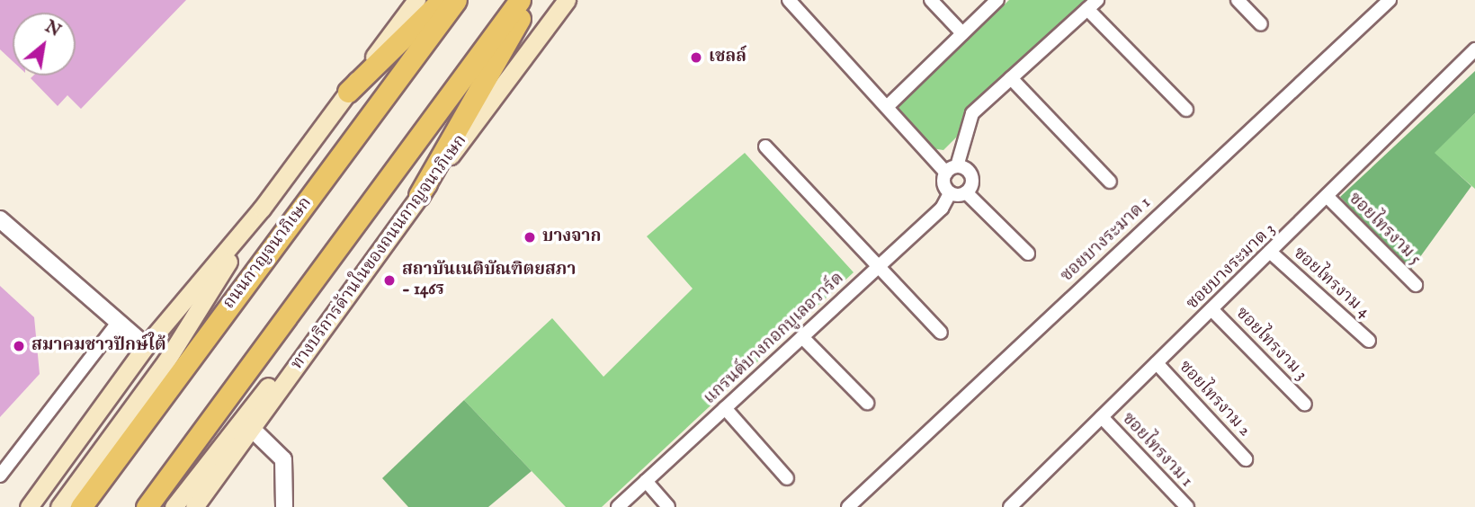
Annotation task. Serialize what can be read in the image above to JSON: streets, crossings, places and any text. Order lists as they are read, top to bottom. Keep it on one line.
{"streets":{"highway":["ถนนกาญจนาภิเษก"],"main road":["ทางบริการด้านในของถนนกาญจนาภิเษก"],"street":["ซอยไทรงาม 5","ซอยบางระมาด 1","ซอยบางระมาด 3","ซอยไทรงาม 4","แกรนด์บางกอกบูเลอวาร์ด","ซอยไทรงาม 3","ซอยไทรงาม 2","ซอยไทรงาม 1"]},"crossings":[["ซอยไทรงาม 5","ซอยบางระมาด 3"],["ซอยบางระมาด 3","ซอยไทรงาม 4"],["ซอยบางระมาด 3","ซอยไทรงาม 3"],["ซอยบางระมาด 3","ซอยไทรงาม 2"],["ซอยบางระมาด 3","ซอยไทรงาม 1"]],"places":["เชลล์","บางจาก","สถาบันเนติบัณฑิตยสภา - 146ร","สมาคมชาวปักษ์ใต้"],"north":"top right"}
